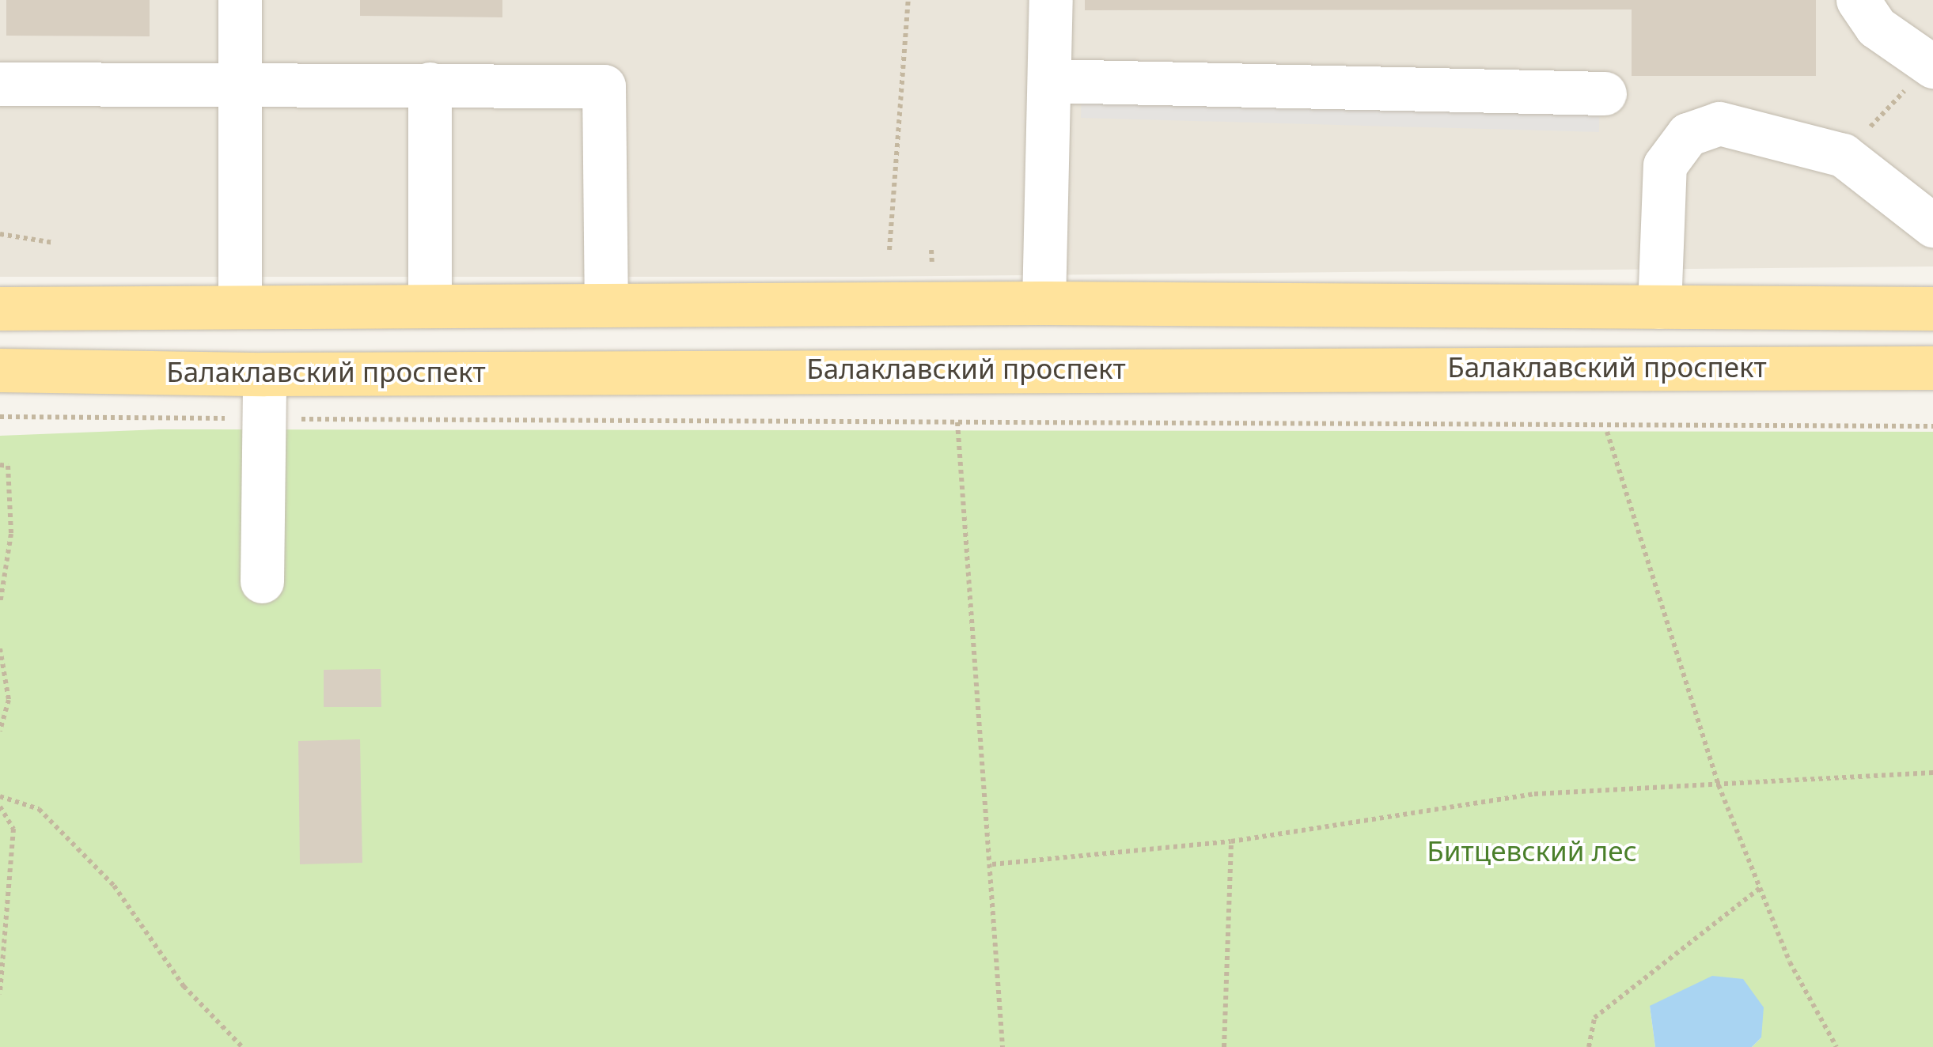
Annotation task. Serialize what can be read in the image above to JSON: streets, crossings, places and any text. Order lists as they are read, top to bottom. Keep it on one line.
{"streets":{"main road":["Балаклавский проспект"]},"parks":["Битцевский лес"]}
